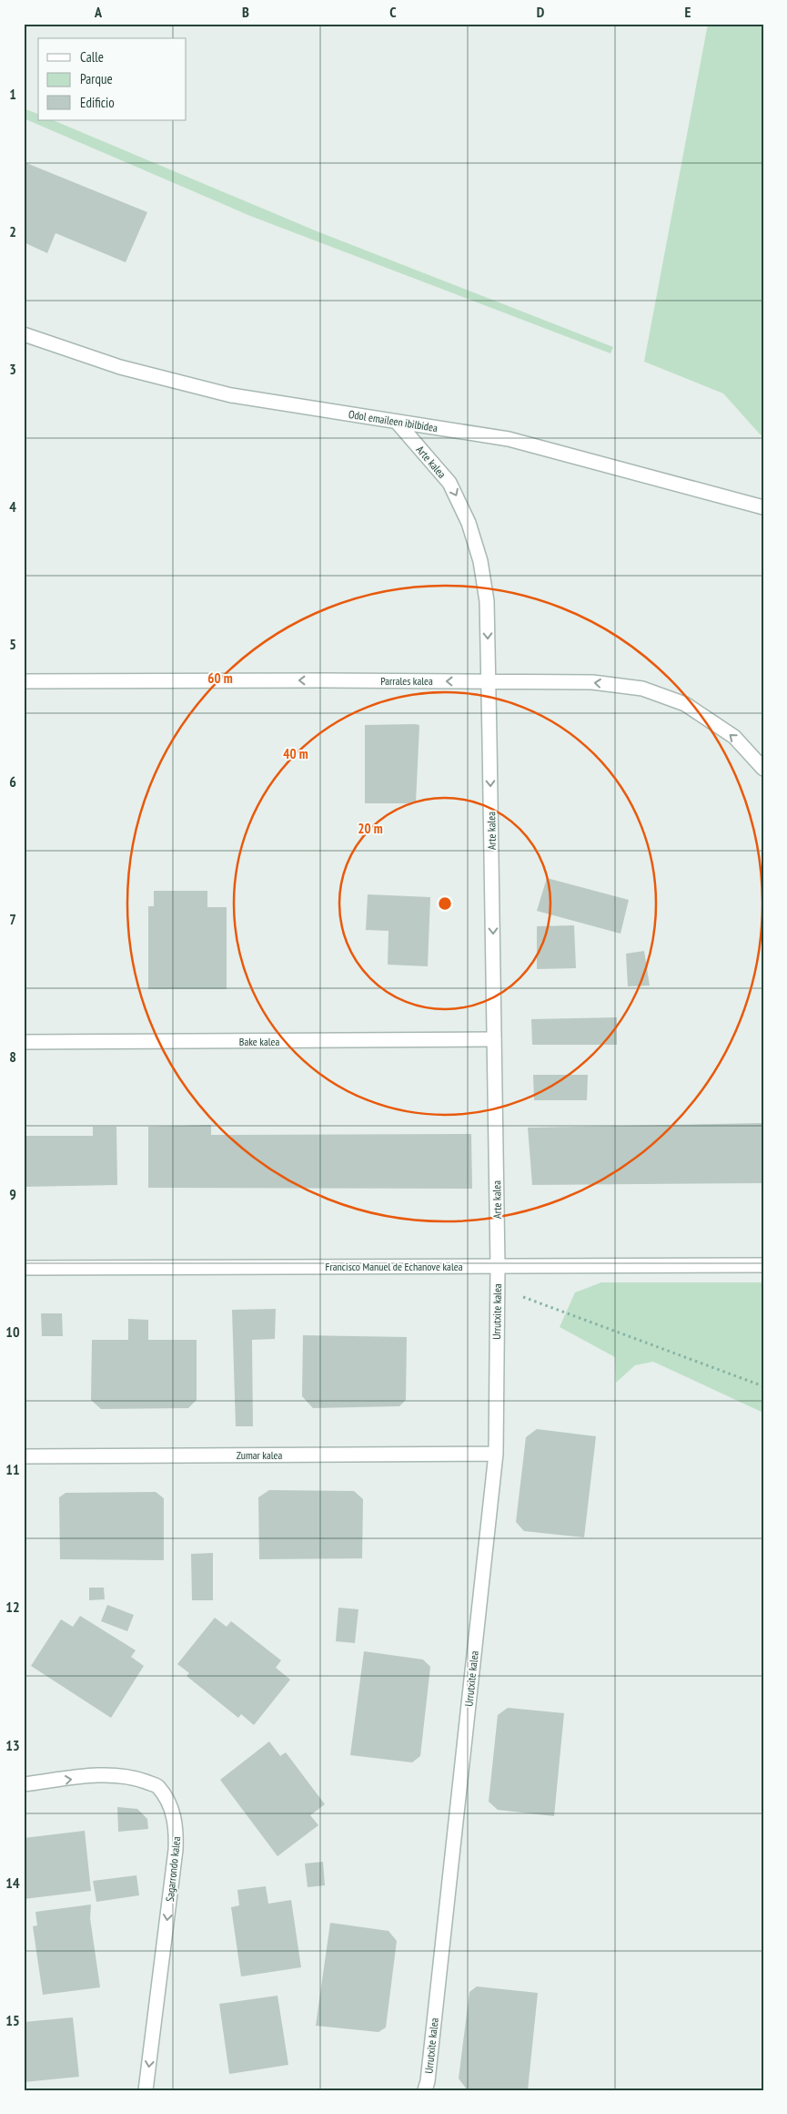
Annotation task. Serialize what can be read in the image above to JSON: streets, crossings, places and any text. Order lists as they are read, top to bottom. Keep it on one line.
{"streets":{"street":["Odol emaileen ibilbidea","Arte kalea","Parrales kalea","Bake kalea","Francisco Manuel de Echanove kalea","Urrutxite kalea","Zumar kalea","Sagarrondo kalea"]},"crossings":[["Odol emaileen ibilbidea","Arte kalea"],["Arte kalea","Parrales kalea"],["Arte kalea","Bake kalea"],["Arte kalea","Francisco Manuel de Echanove kalea"],["Arte kalea","Urrutxite kalea"],["Francisco Manuel de Echanove kalea","Urrutxite kalea"],["Urrutxite kalea","Zumar kalea"]],"one_way":["Arte kalea","Parrales kalea"],"legend":["Calle","Parque","Edificio"],"grid":{"columns":["A","B","C","D","E"],"rows":["1","2","3","4","5","6","7","8","9","10","11","12","13","14","15"]},"rings":["60 m","40 m","20 m"]}
